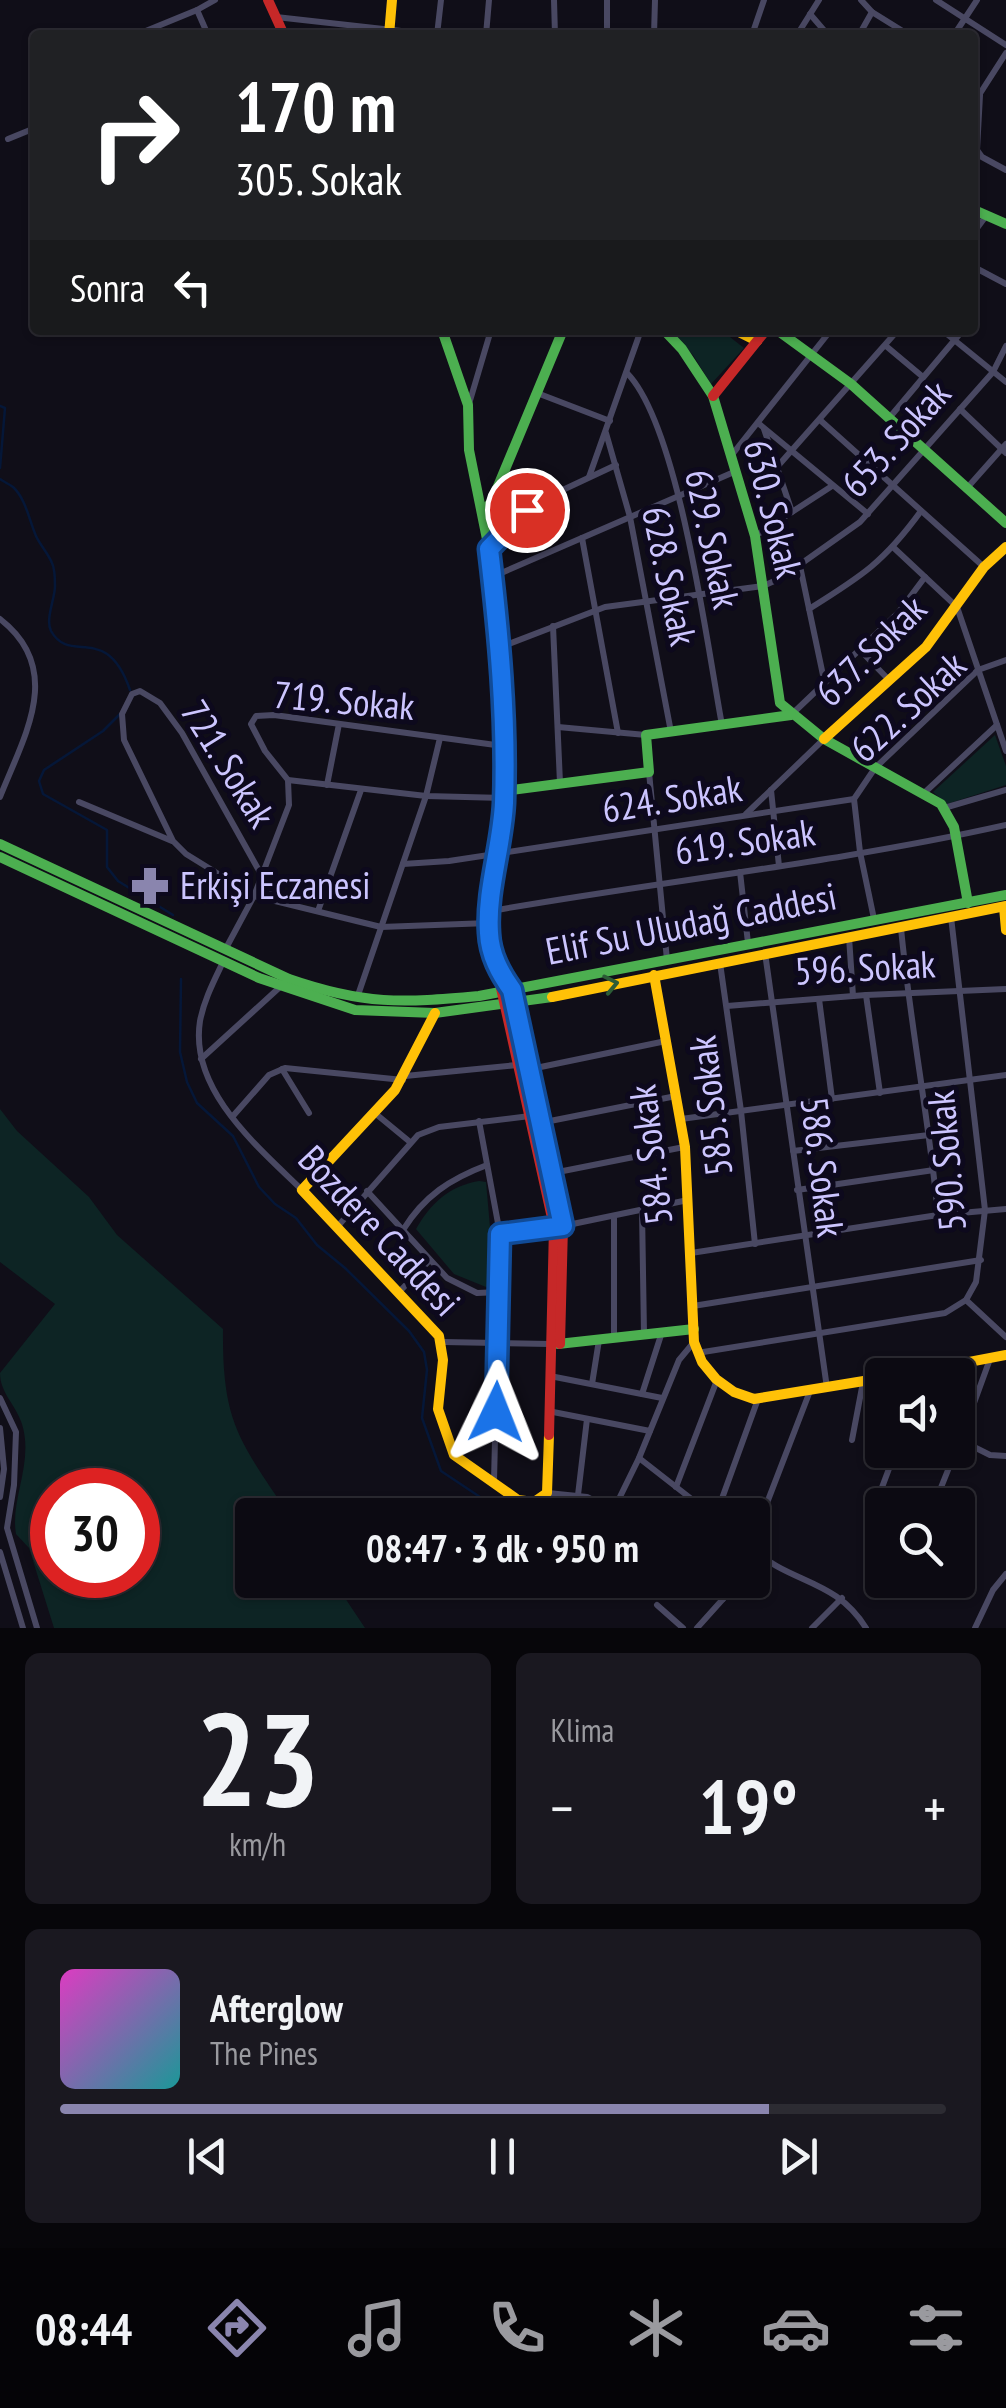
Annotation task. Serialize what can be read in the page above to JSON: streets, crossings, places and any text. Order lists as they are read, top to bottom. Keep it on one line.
{"streets":{"street":["653. Sokak","630. Sokak","629. Sokak","628. Sokak","637. Sokak","719. Sokak","622. Sokak","721. Sokak","624. Sokak","619. Sokak","Elif Su Uludağ Caddesi","596. Sokak","585. Sokak","584. Sokak","590. Sokak","586. Sokak","Bozdere Caddesi"]},"crossings":[["653. Sokak","630. Sokak"],["637. Sokak","624. Sokak"],["622. Sokak","624. Sokak"],["622. Sokak","619. Sokak"],["622. Sokak","Elif Su Uludağ Caddesi"],["721. Sokak","619. Sokak"],["Elif Su Uludağ Caddesi","585. Sokak"],["Elif Su Uludağ Caddesi","584. Sokak"],["Elif Su Uludağ Caddesi","590. Sokak"],["Elif Su Uludağ Caddesi","586. Sokak"],["596. Sokak","585. Sokak"],["596. Sokak","590. Sokak"],["596. Sokak","586. Sokak"]],"places":{"pharmacy":["Erkişi Eczanesi"]},"page":{"turn":["170 m","305. Sokak"],"then":"Sonra","limit":"30","trip":"08:47 · 3 dk · 950 m","tile":[["23","km/h"],"Klima"],"heat":["−","19°","+"],"song":["Afterglow","The Pines"],"tabs":"08:44"}}
